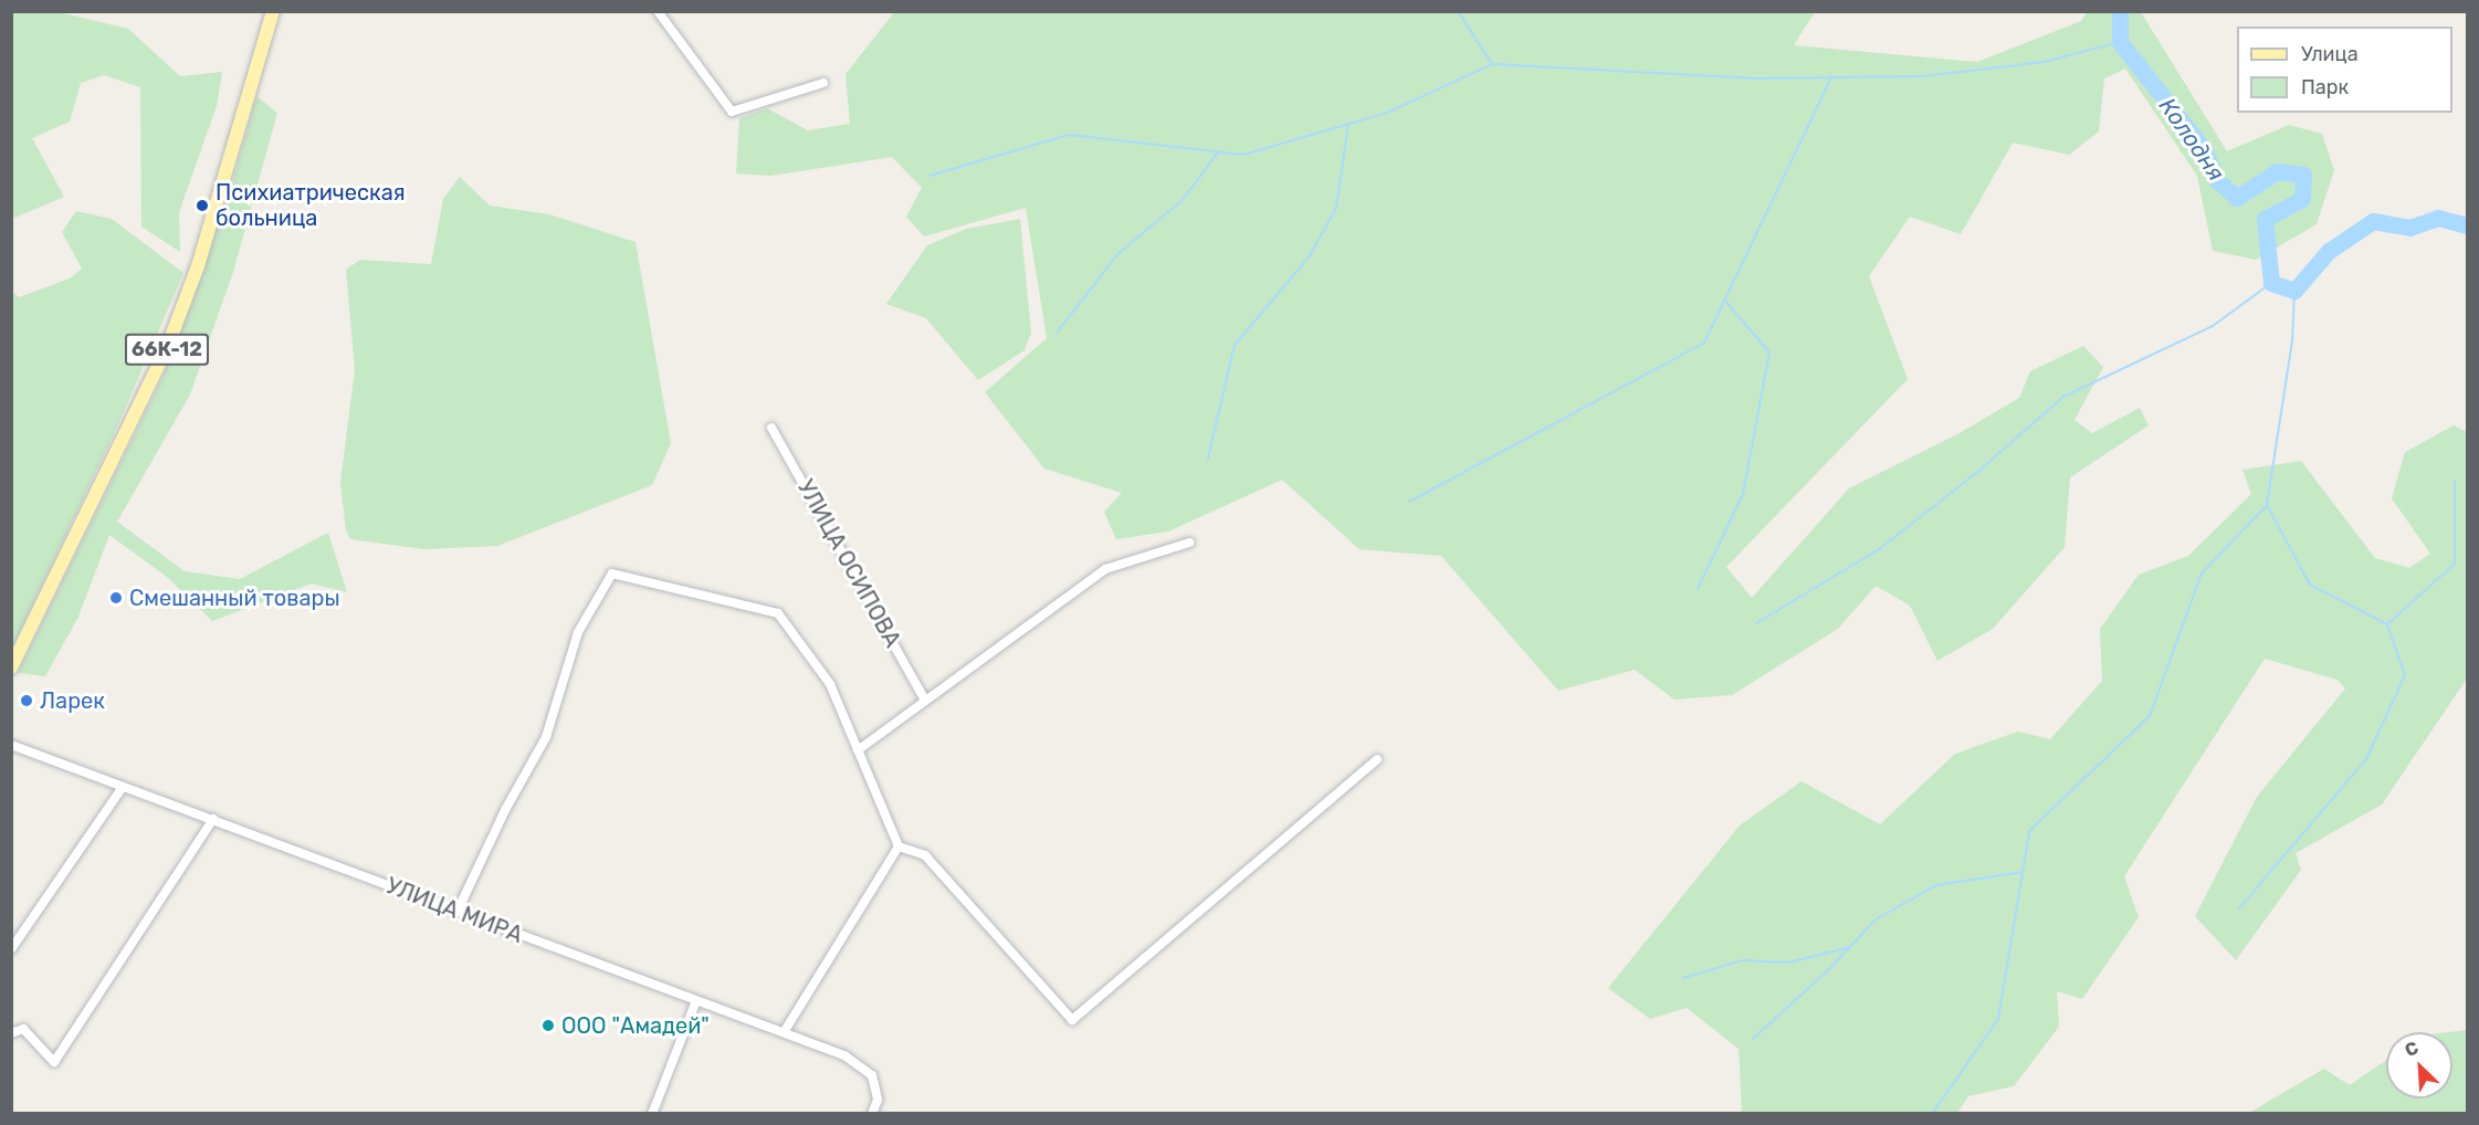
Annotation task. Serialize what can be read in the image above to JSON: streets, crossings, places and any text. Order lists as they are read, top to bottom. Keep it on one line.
{"streets":{"main road":["66К-12"],"street":["УЛИЦА ОСИПОВА","УЛИЦА МИРА"]},"water":["Колодня"],"places":["Психиатрическая больница","Смешанный товары","Ларек","ООО \"Амадей\""],"legend":["Улица","Парк"],"north":"top left"}
